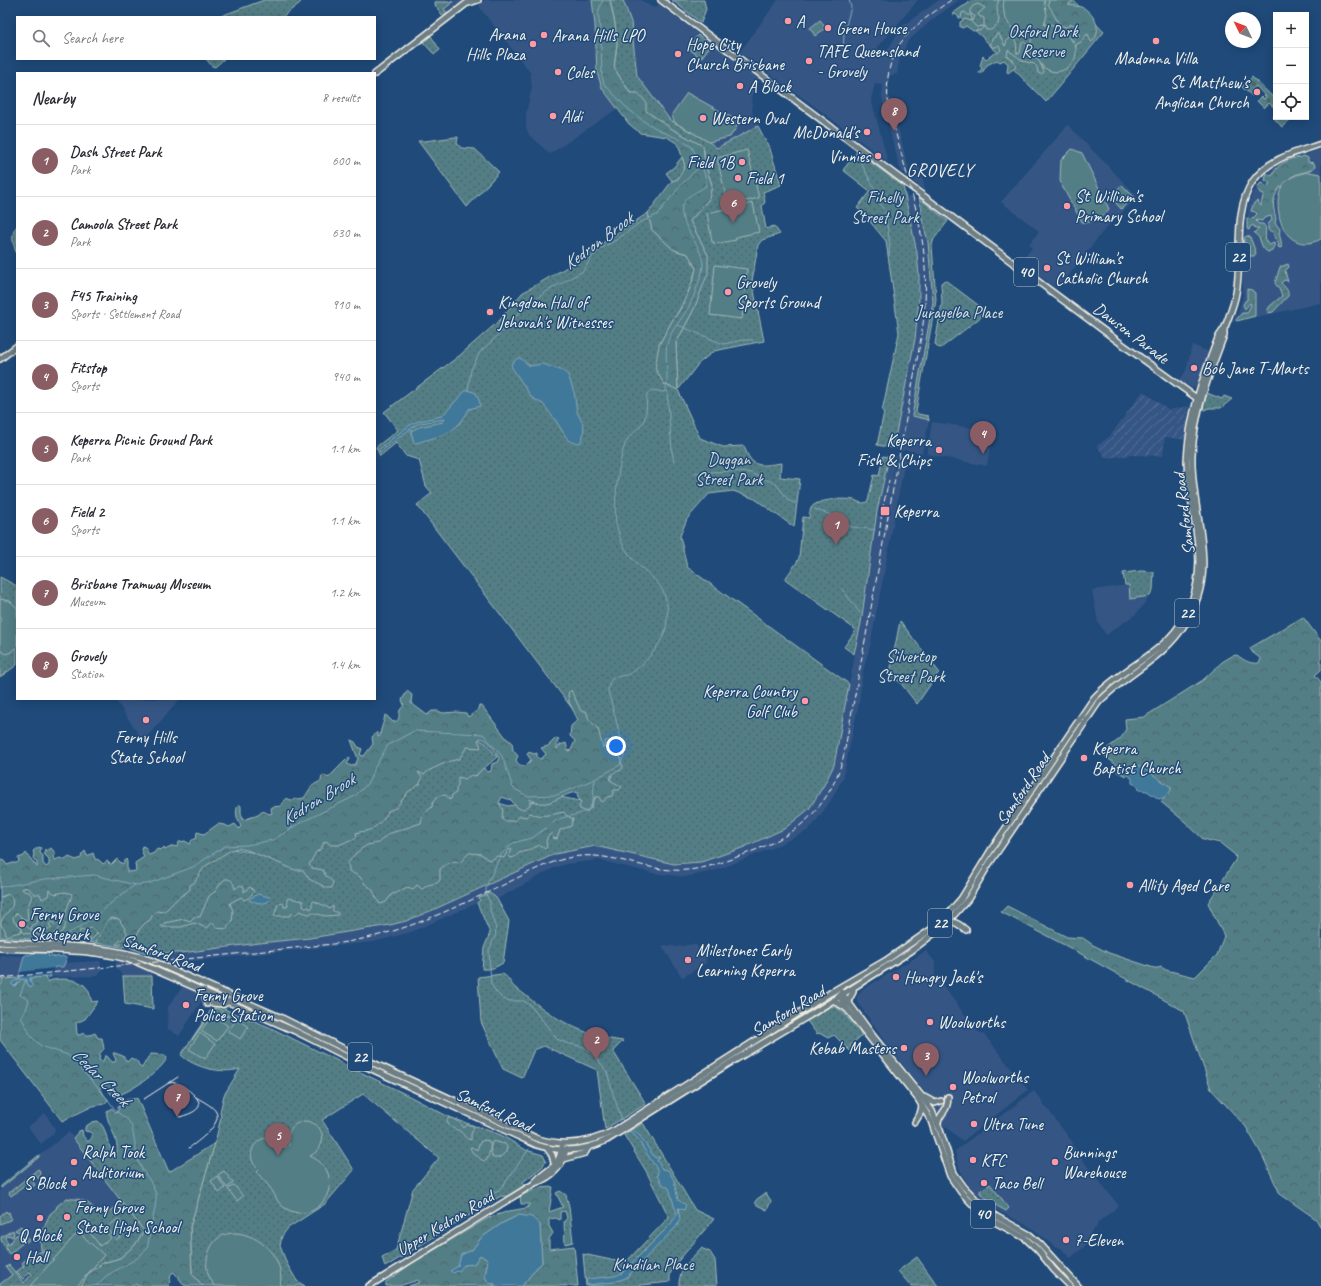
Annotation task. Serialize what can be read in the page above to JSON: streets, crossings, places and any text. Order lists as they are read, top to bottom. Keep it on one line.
{"streets":{"main road":["22","40","Dawson Parade","Samford Road","Upper Kedron Road"]},"crossings":[["40","Samford Road"],["Dawson Parade","Samford Road"],["Samford Road","Upper Kedron Road"]],"districts":["GROVELY"],"water":["Kedron Brook","Cedar Creek"],"parks":["Oxford Park Reserve","Fihelly Street Park","Jurayelba Place","Duggan Street Park","Silvertop Street Park","Kindilan Place"],"places":{"other":["A","Green House","Arana Hills LPO","Madonna Villa","Arana Hills Plaza","Hope City Church Brisbane","TAFE Queensland - Grovely","Coles","A Block","St Matthew's Anglican Church","Aldi","Western Oval","McDonald's","Vinnies","Field 1B","Field 1","St William's Primary School","St William's Catholic Church","Grovely Sports Ground","Kingdom Hall of Jehovah's Witnesses","Bob Jane T-Marts","Keperra Fish & Chips","Keperra Country Golf Club","Ferny Hills State School","Keperra Baptist Church","Allity Aged Care","Ferny Grove Skatepark","Milestones Early Learning Keperra","Hungry Jack's","Ferny Grove Police Station","Woolworths","Kebab Masters","Woolworths Petrol","Ultra Tune","KFC","Ralph Took Auditorium","Bunnings Warehouse","S Block","Taco Bell","Ferny Grove State High School","Q Block","7-Eleven","Hall"],"transit":["Keperra"]},"north":"top left","page":{"map_buttons":["+","−"],"search":"Search here","heading":["Nearby","8 results"],"pins":["8","6","4","1","2","3","7","5"],"list":[{"mark":"1","name":"Dash Street Park","note":"Park","value":"600 m"},{"mark":"2","name":"Camoola Street Park","note":"Park","value":"630 m"},{"mark":"3","name":"F45 Training","note":"Sports · Settlement Road","value":"910 m"},{"mark":"4","name":"Fitstop","note":"Sports","value":"940 m"},{"mark":"5","name":"Keperra Picnic Ground Park","note":"Park","value":"1.1 km"},{"mark":"6","name":"Field 2","note":"Sports","value":"1.1 km"},{"mark":"7","name":"Brisbane Tramway Museum","note":"Museum","value":"1.2 km"},{"mark":"8","name":"Grovely","note":"Station","value":"1.4 km"}]}}
